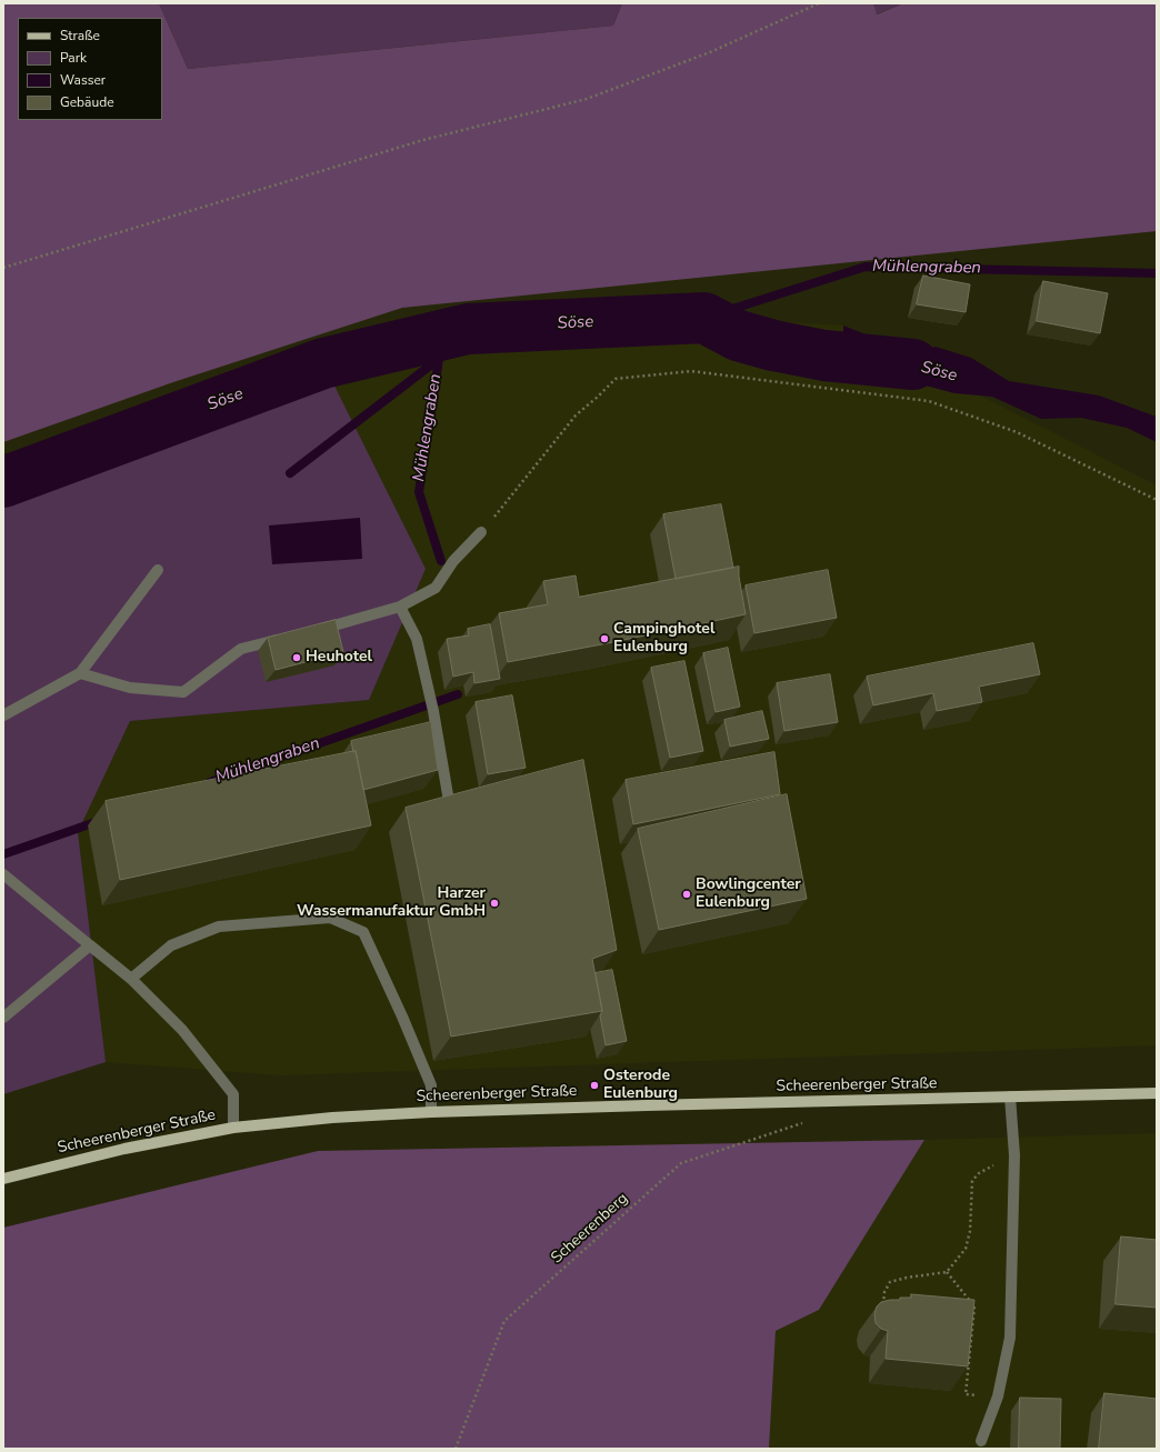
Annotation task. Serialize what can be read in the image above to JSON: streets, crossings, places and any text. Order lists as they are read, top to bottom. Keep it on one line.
{"streets":{"main road":["Scheerenberger Straße"],"path":["Scheerenberg"]},"crossings":[["Scheerenberger Straße","Scheerenberg"]],"water":["Mühlengraben","Söse"],"places":["Campinghotel Eulenburg","Heuhotel","Bowlingcenter Eulenburg","Harzer Wassermanufaktur GmbH","Osterode Eulenburg"],"legend":["Straße","Park","Wasser","Gebäude"]}
